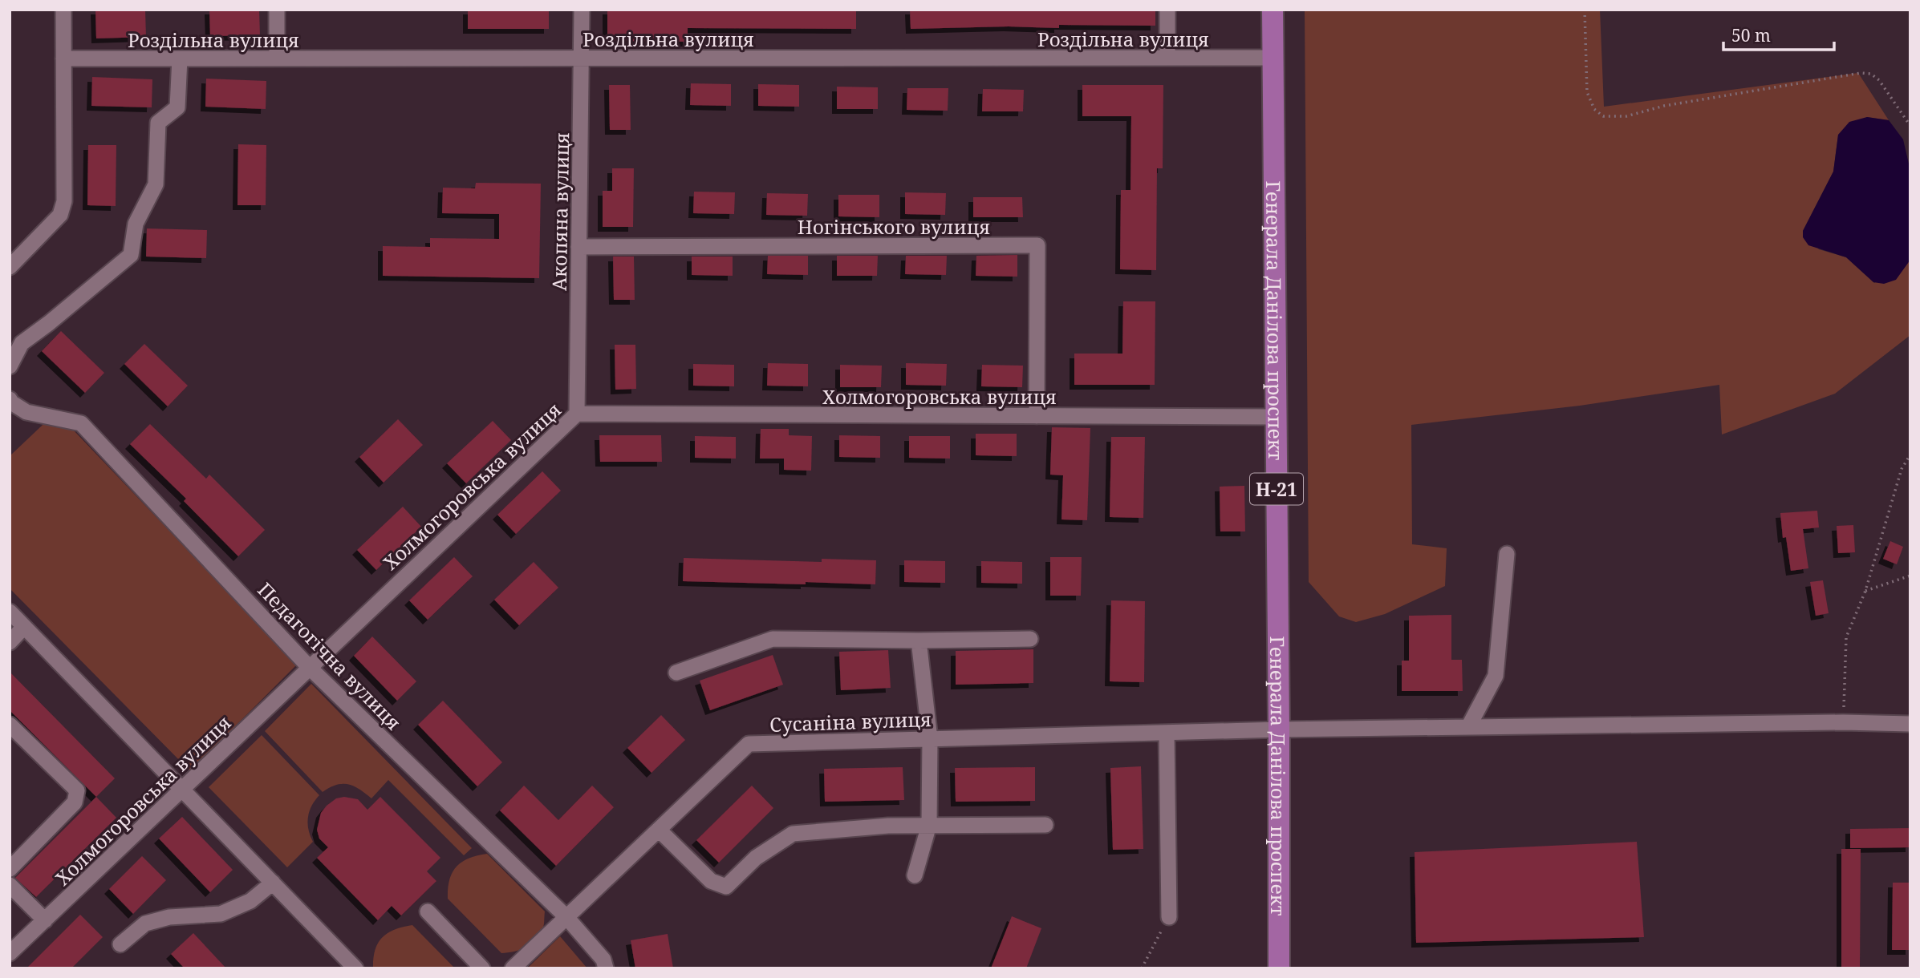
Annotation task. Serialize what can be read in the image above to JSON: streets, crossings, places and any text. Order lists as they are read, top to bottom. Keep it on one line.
{"streets":{"main road":["Генерала Данілова проспект","Н-21"],"street":["Роздільна вулиця","Акопяна вулиця","Ногінського вулиця","Холмогоровська вулиця","Педагогічна вулиця","Сусаніна вулиця"]},"crossings":[["Роздільна вулиця","Акопяна вулиця"],["Роздільна вулиця","Генерала Данілова проспект"],["Акопяна вулиця","Ногінського вулиця"],["Акопяна вулиця","Холмогоровська вулиця"],["Ногінського вулиця","Холмогоровська вулиця"],["Генерала Данілова проспект","Холмогоровська вулиця"],["Генерала Данілова проспект","Сусаніна вулиця"],["Холмогоровська вулиця","Педагогічна вулиця"],["Педагогічна вулиця","Сусаніна вулиця"]],"scale_bar":"50 m"}
